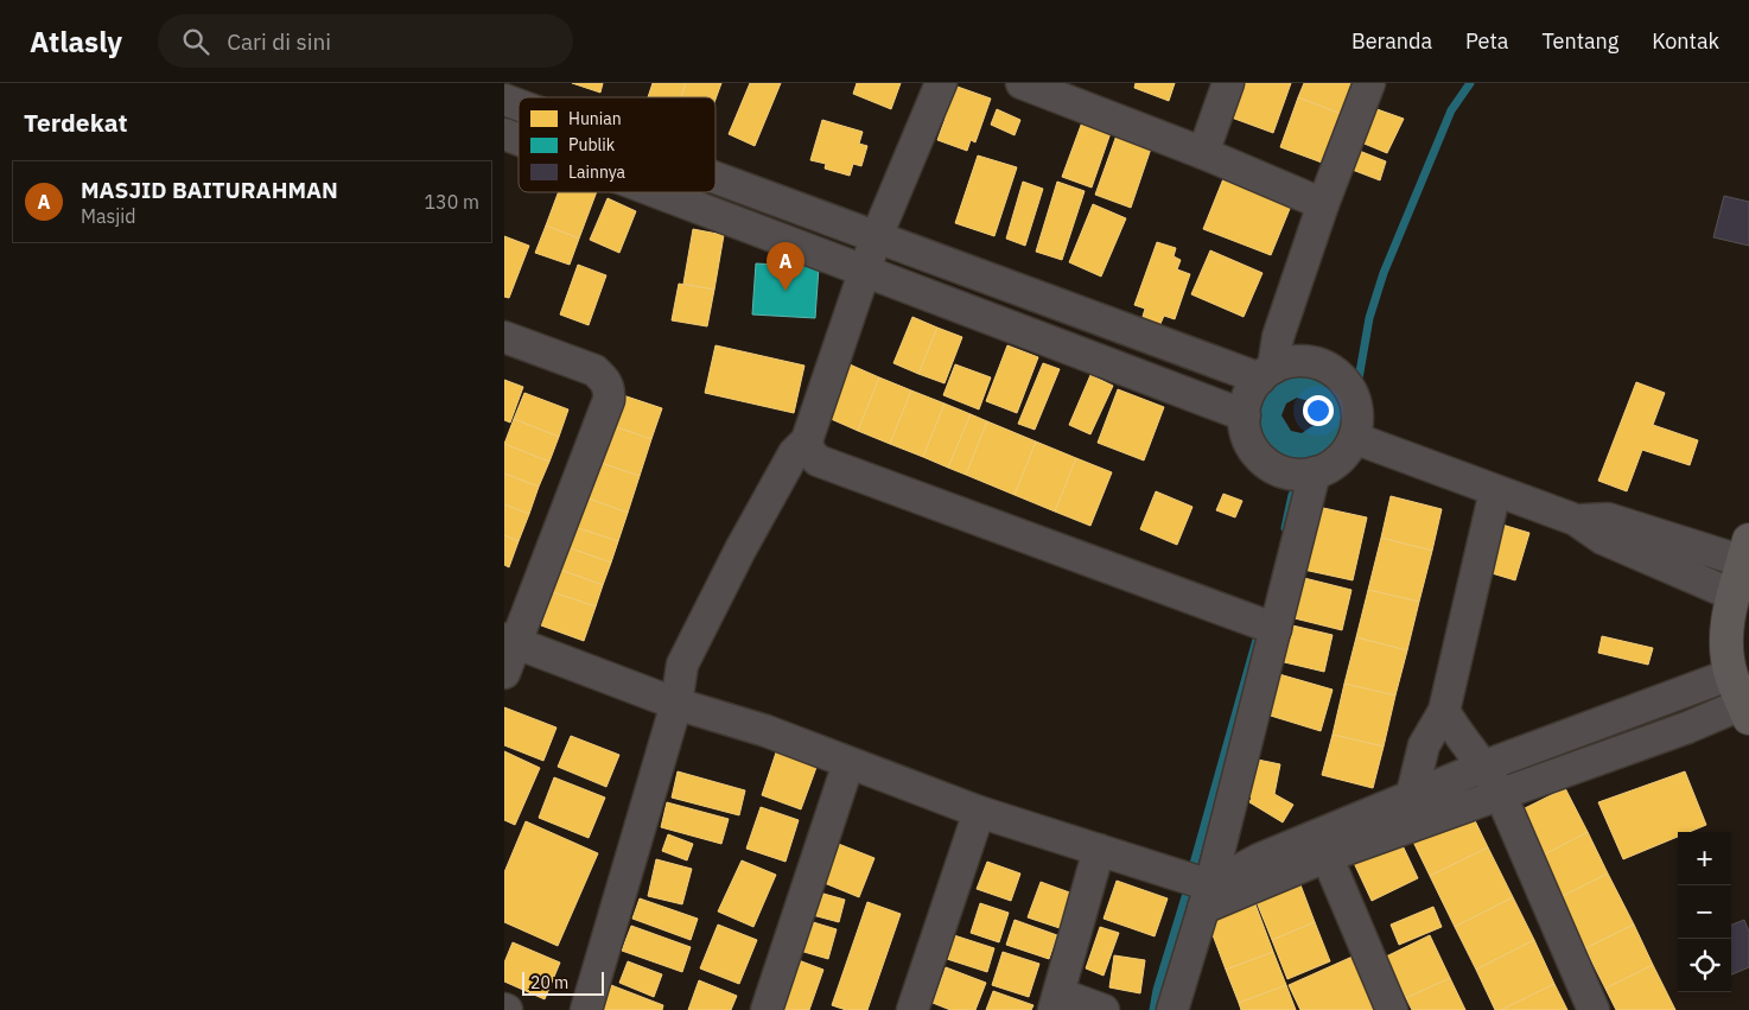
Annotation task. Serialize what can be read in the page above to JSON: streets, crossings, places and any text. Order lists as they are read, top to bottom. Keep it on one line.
{"legend":["Hunian","Publik","Lainnya"],"scale_bar":"20 m","page":{"header":"Atlasly","search":"Cari di sini","nav":["Beranda","Peta","Tentang","Kontak"],"heading":"Terdekat","list":[{"mark":"A","name":"MASJID BAITURAHMAN","note":"Masjid","value":"130 m"}],"pins":"A","map_buttons":["+","−"],"scale":"20 m"}}
